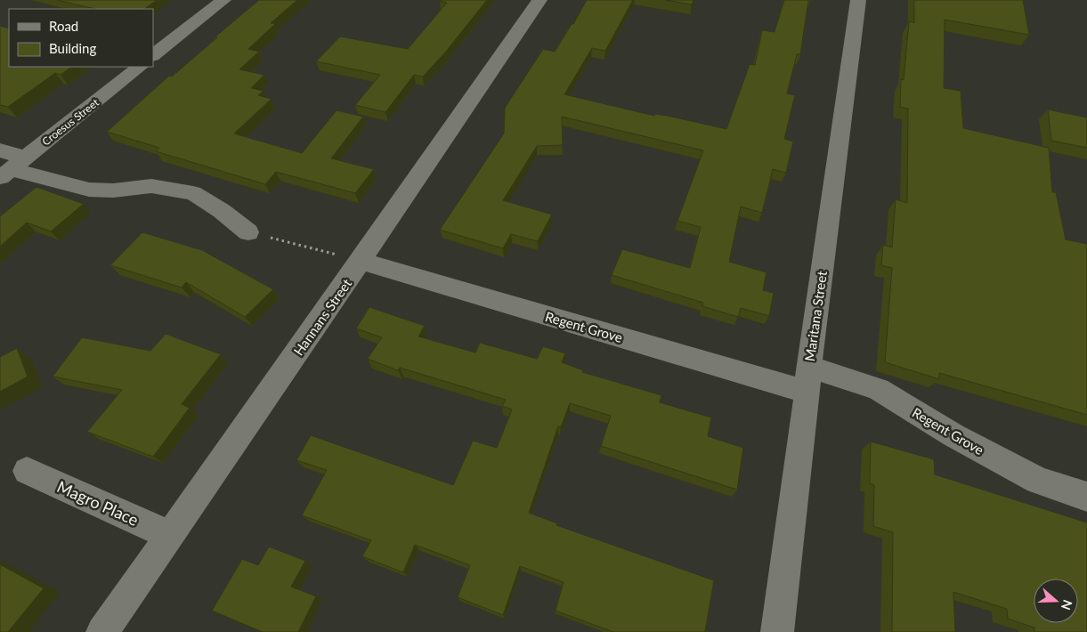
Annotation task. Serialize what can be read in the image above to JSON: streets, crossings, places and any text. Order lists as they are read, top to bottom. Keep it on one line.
{"streets":{"street":["Croesus Street","Maritana Street","Hannans Street","Regent Grove","Magro Place"]},"crossings":[["Maritana Street","Regent Grove"],["Hannans Street","Regent Grove"],["Hannans Street","Magro Place"]],"legend":["Road","Building"],"north":"right"}
